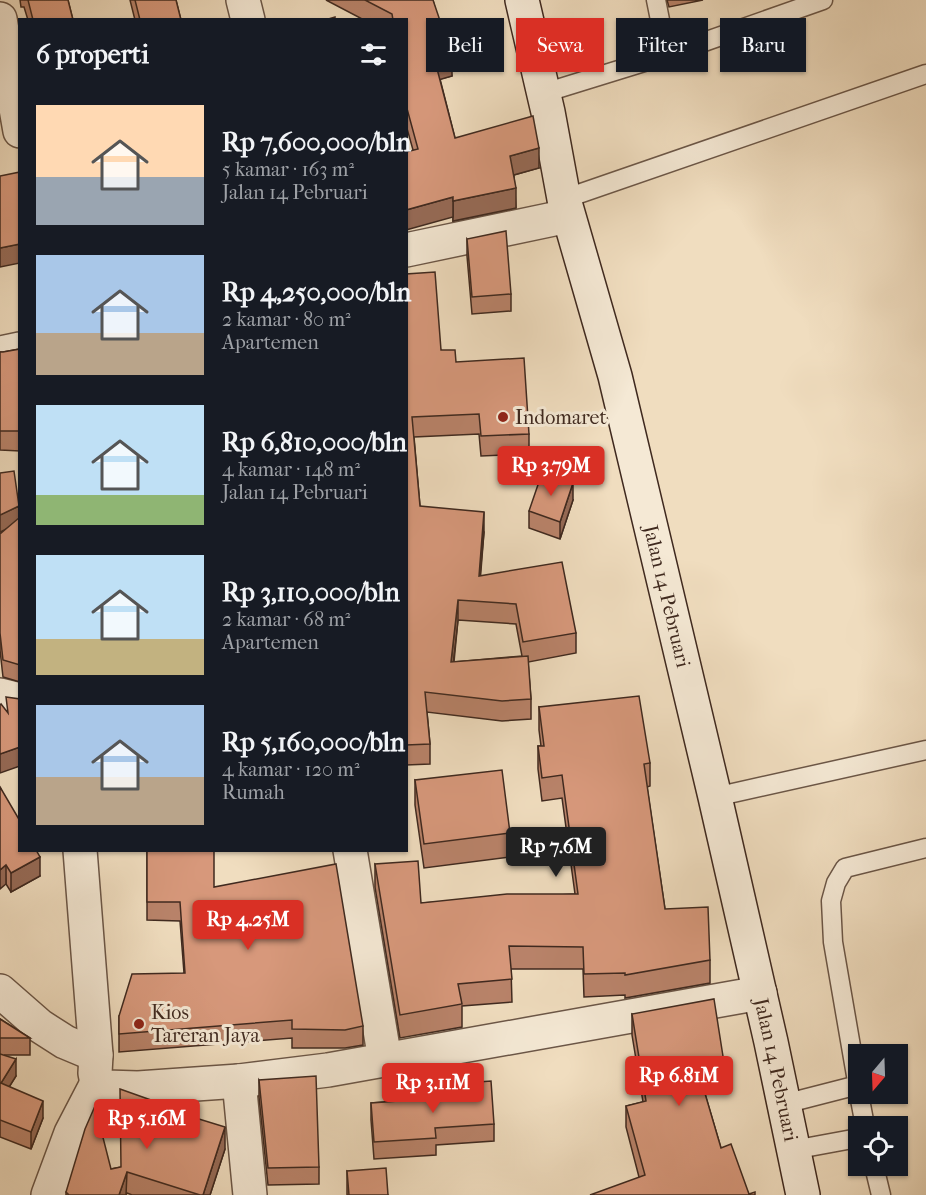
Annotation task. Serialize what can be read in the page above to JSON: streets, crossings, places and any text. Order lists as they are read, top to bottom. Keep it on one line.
{"streets":{"street":["Jalan 14 Pebruari"]},"places":["Indomaret","Kios Tareran Jaya"],"north":"bottom","page":{"chip":["Beli","Sewa","Filter","Baru"],"heading":"6 properti","list":[{"name":"Rp 7,600,000/bln","note":"5 kamar · 163 m² · Jalan 14 Pebruari"},{"name":"Rp 4,250,000/bln","note":"2 kamar · 80 m² · Apartemen"},{"name":"Rp 6,810,000/bln","note":"4 kamar · 148 m² · Jalan 14 Pebruari"},{"name":"Rp 3,110,000/bln","note":"2 kamar · 68 m² · Apartemen"},{"name":"Rp 5,160,000/bln","note":"4 kamar · 120 m² · Rumah"}],"price":["Rp 3.79M","Rp 7.6M","Rp 4.25M","Rp 6.81M","Rp 3.11M","Rp 5.16M"]}}
